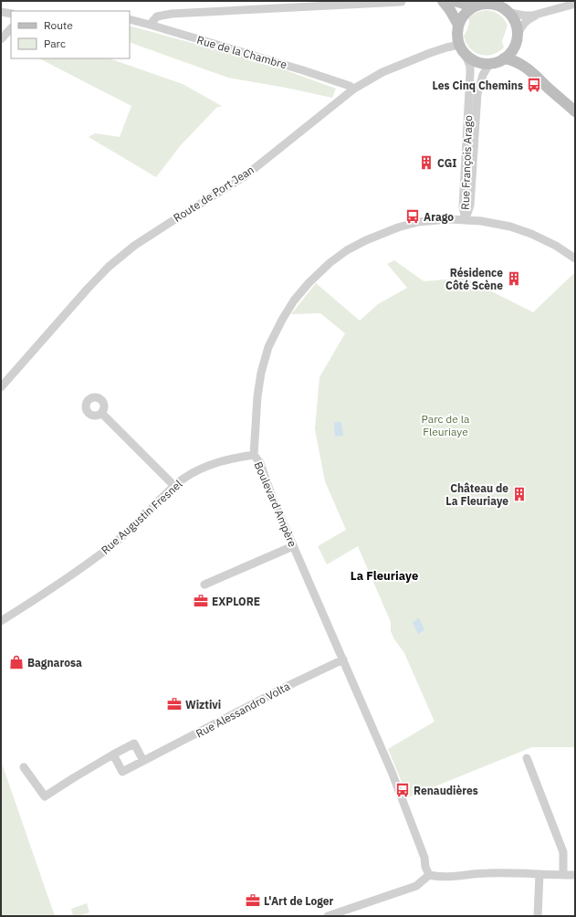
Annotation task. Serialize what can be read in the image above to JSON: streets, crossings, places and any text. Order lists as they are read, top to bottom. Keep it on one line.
{"streets":{"street":["Rue de la Chambre","Rue François Arago","Route de Port Jean","Boulevard Ampère","Rue Augustin Fresnel","Rue Alessandro Volta"]},"crossings":[["Rue de la Chambre","Route de Port Jean"],["Rue François Arago","Route de Port Jean"],["Rue François Arago","Boulevard Ampère"],["Boulevard Ampère","Rue Augustin Fresnel"],["Boulevard Ampère","Rue Alessandro Volta"]],"districts":["La Fleuriaye"],"parks":["Parc de la Fleuriaye"],"places":{"bus stop":["Les Cinq Chemins","Arago","Renaudières"],"building":["CGI","Résidence Côté Scène","Château de La Fleuriaye"],"office":["EXPLORE","Wiztivi","L'Art de Loger"],"shop":["Bagnarosa"]},"legend":["Route","Parc"]}
